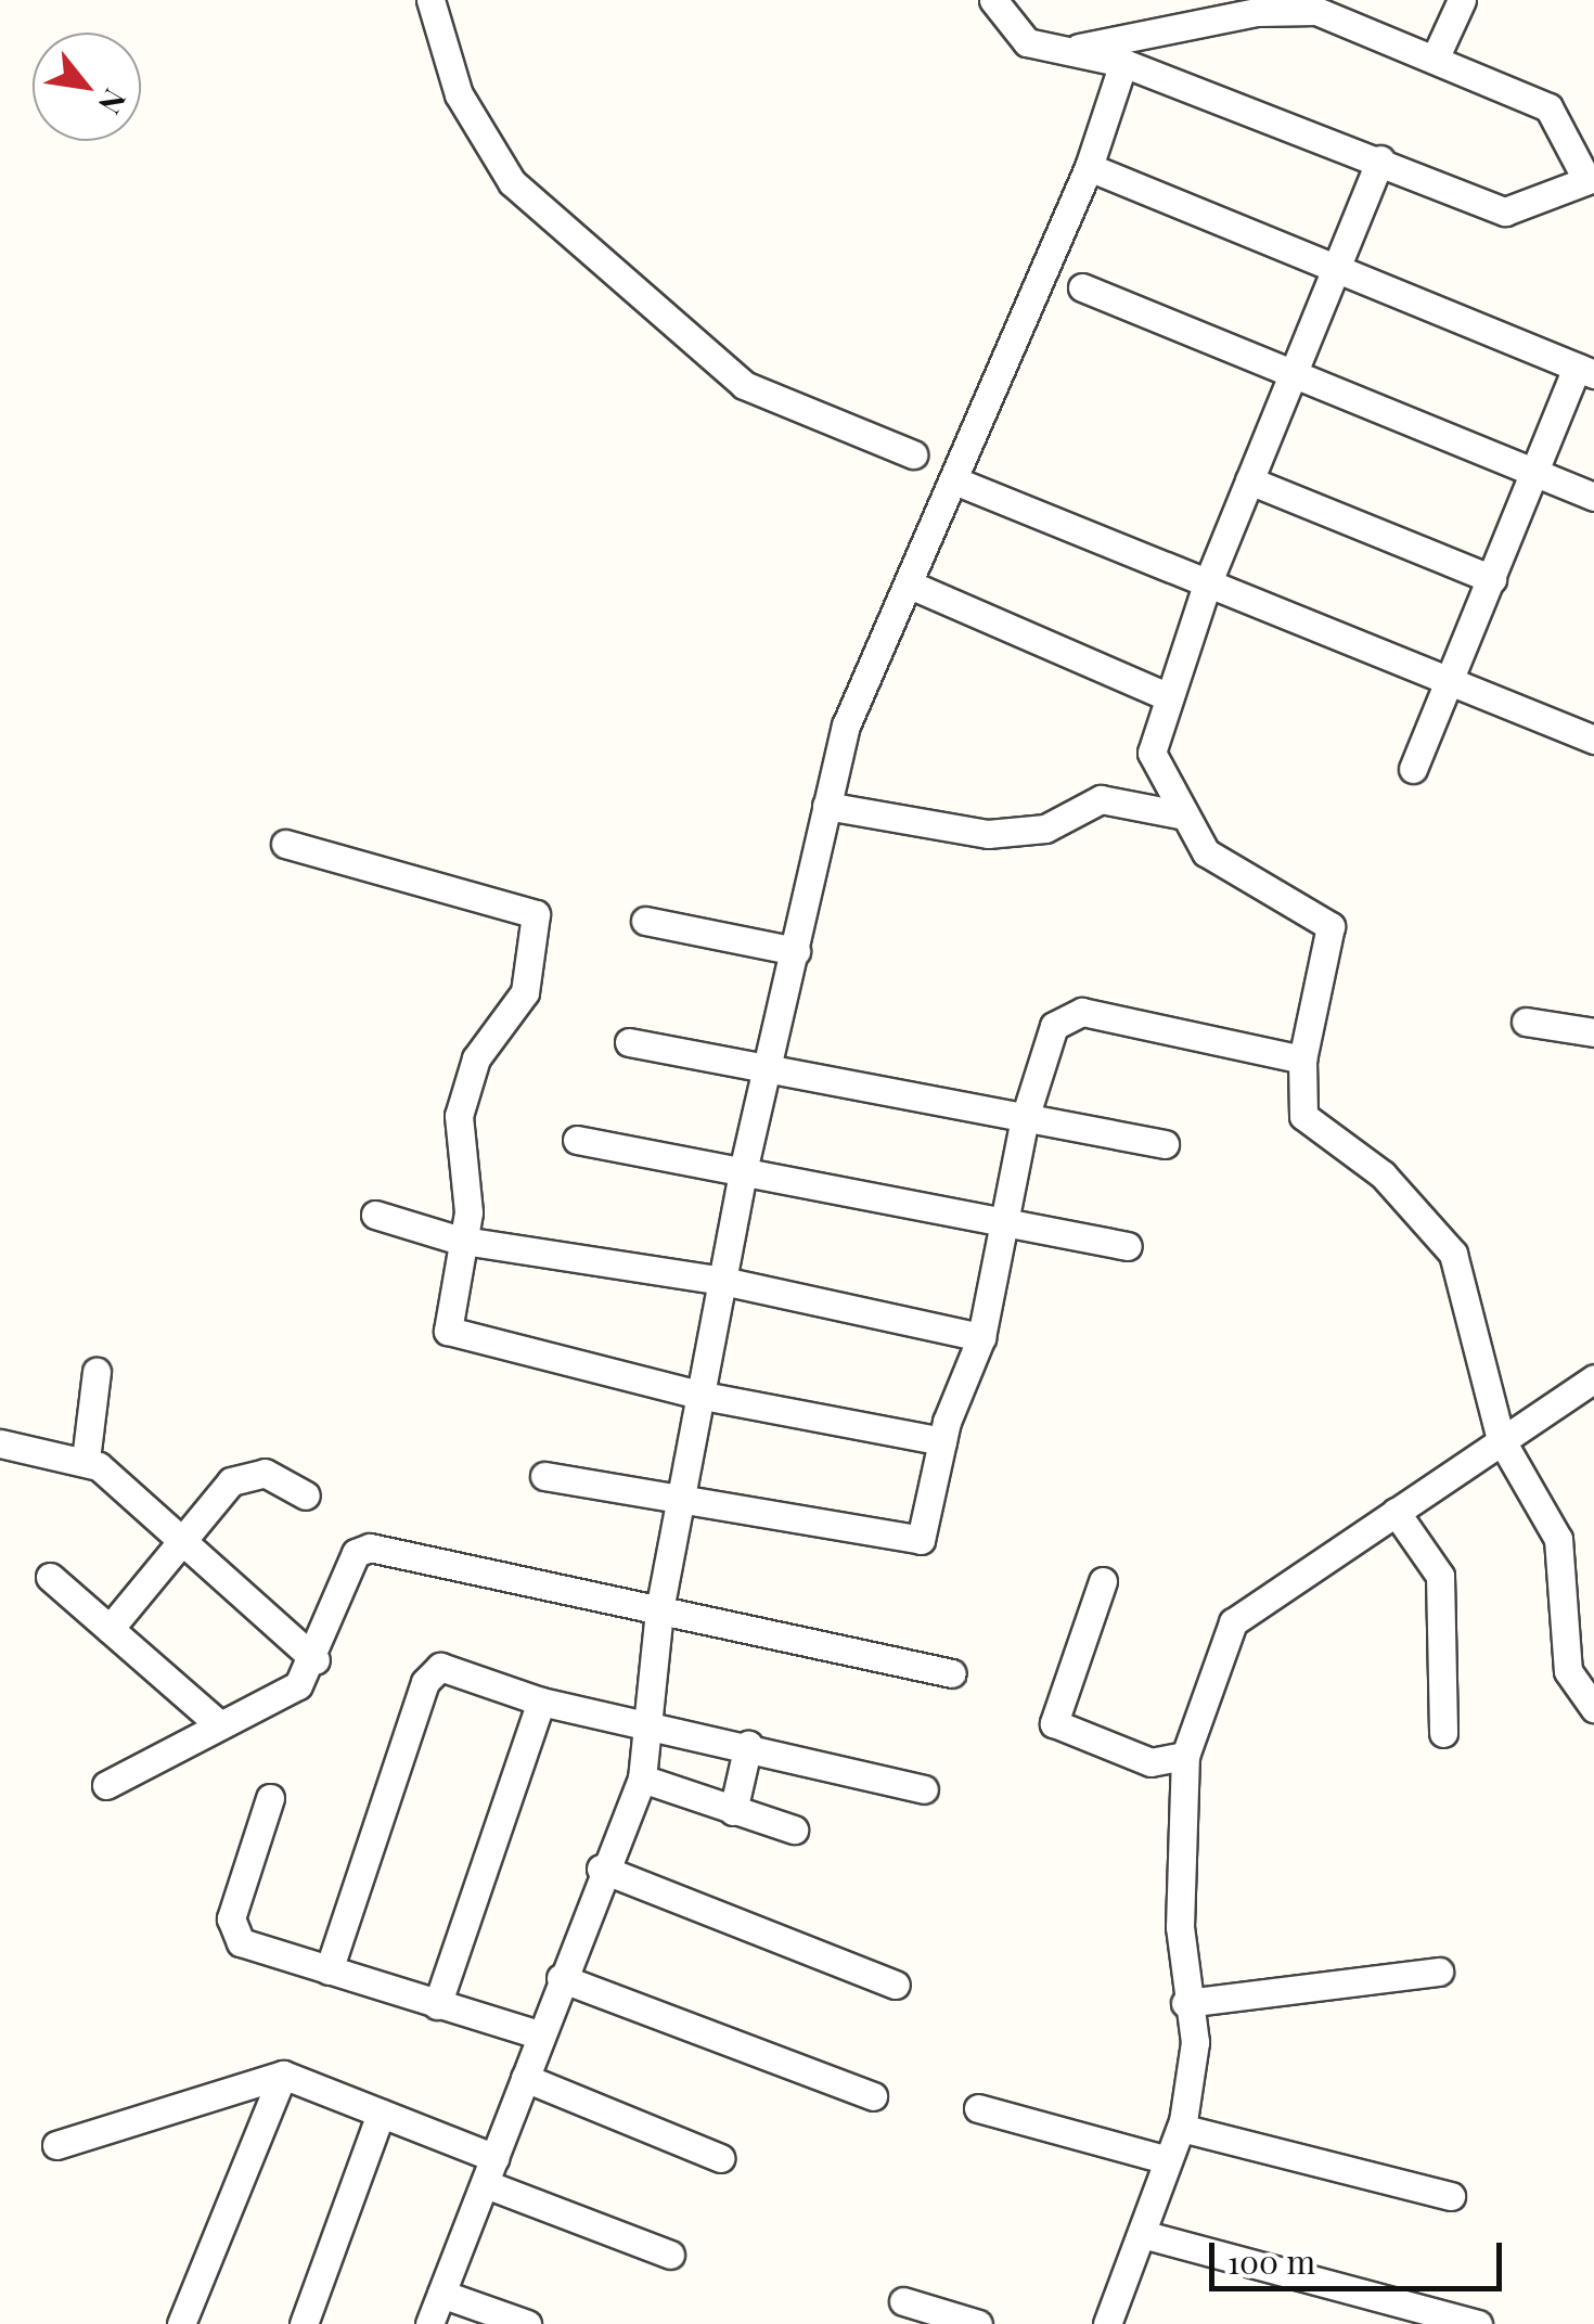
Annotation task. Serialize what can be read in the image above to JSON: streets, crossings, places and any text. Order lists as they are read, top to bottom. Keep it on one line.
{"scale_bar":"100 m","north":"bottom right"}
